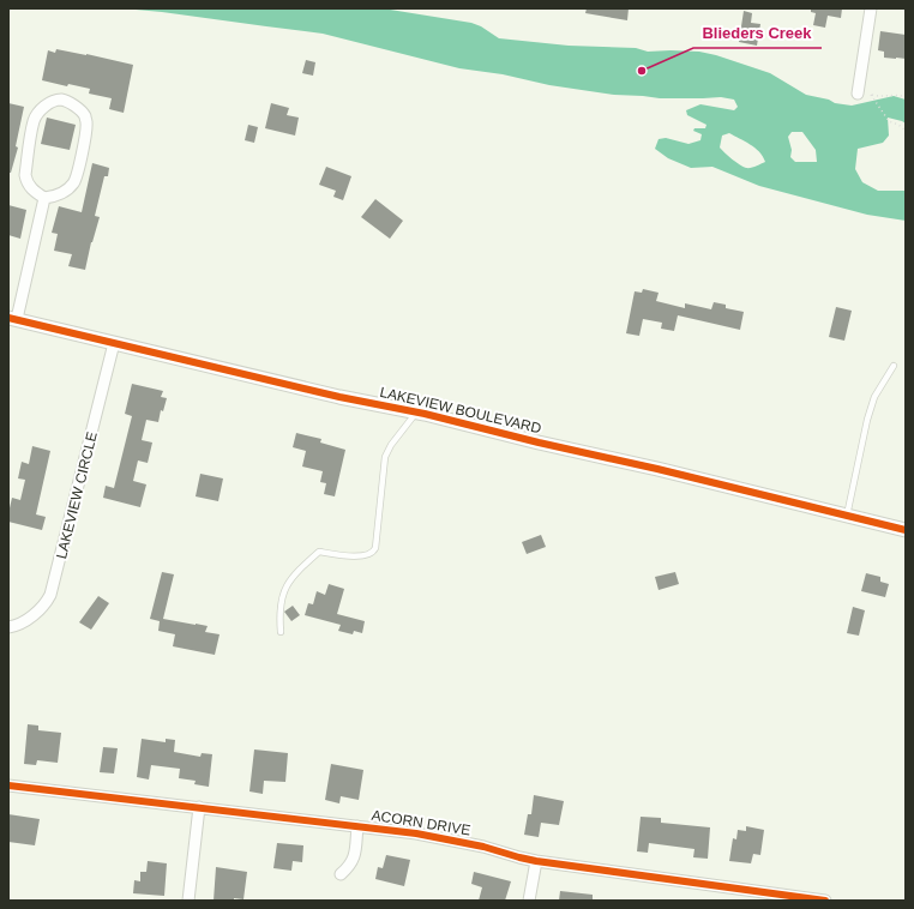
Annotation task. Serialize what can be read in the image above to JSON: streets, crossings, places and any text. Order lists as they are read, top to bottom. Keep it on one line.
{"streets":{"street":["LAKEVIEW BOULEVARD","LAKEVIEW CIRCLE","ACORN DRIVE"]},"crossings":[["LAKEVIEW BOULEVARD","LAKEVIEW CIRCLE"]],"places":["Blieders Creek"]}
